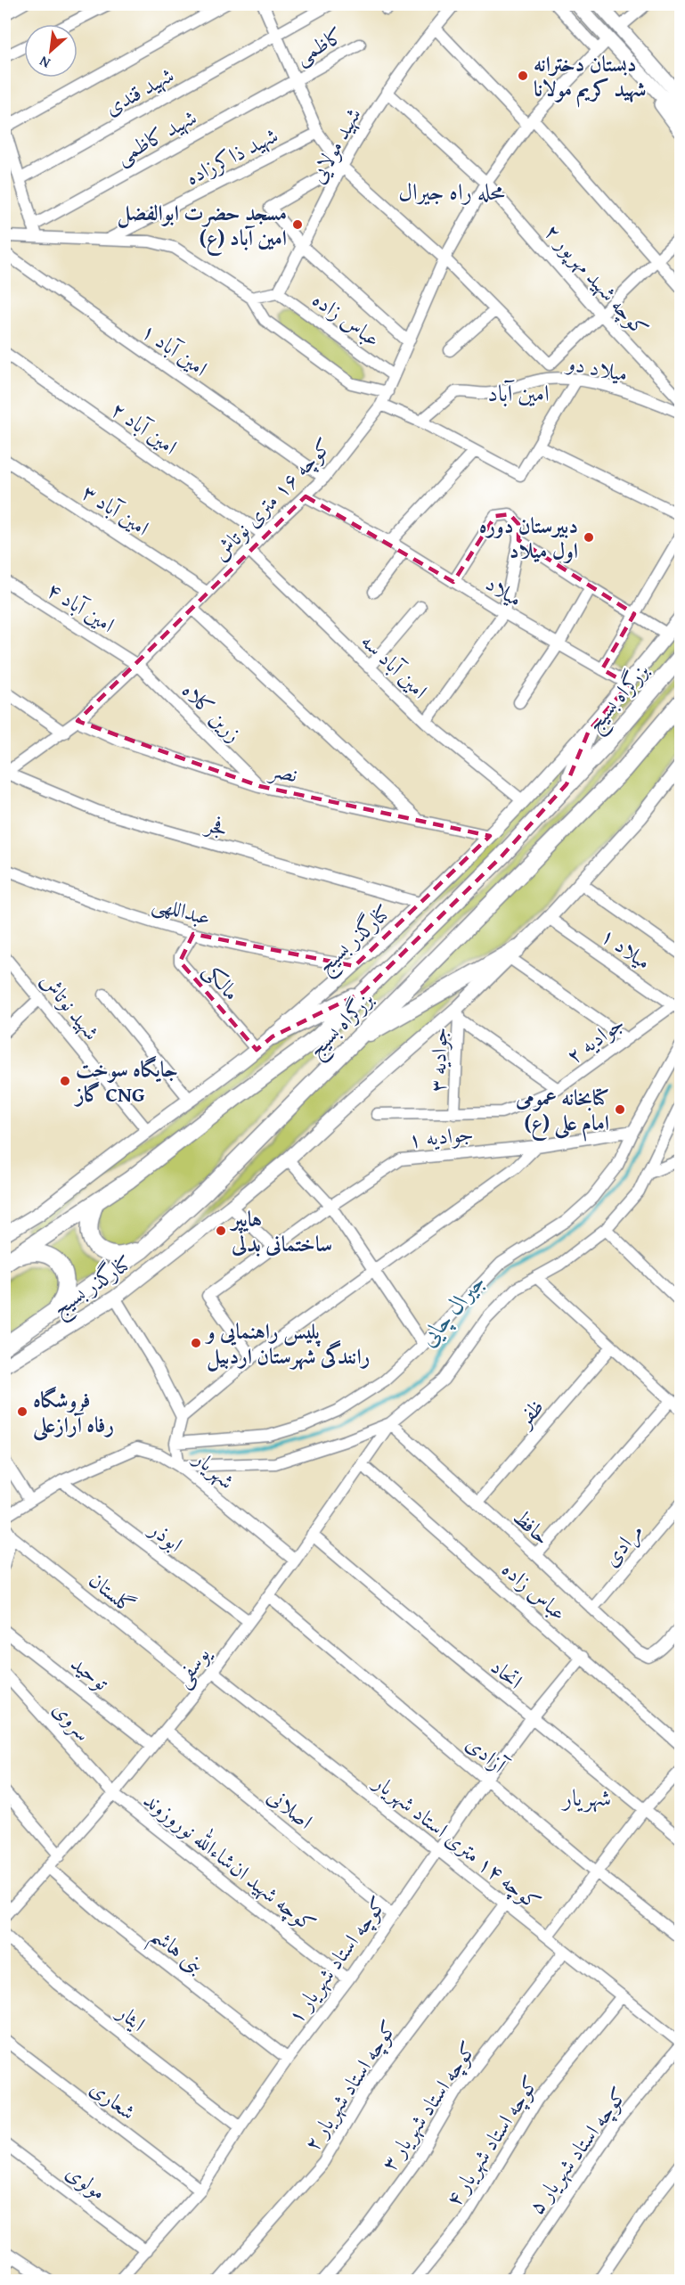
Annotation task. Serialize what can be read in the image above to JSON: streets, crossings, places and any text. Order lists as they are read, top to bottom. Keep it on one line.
{"streets":{"highway":["بزرگراه بسیج"],"main road":["کنارگذر بسیج"],"street":["کاظمی","شهید قندی","شهید کاظمی","شهید مولایی","شهید ذاکرزاده","کوچه شهید مهرپور ۲","عباس زاده","۱ امین آباد","میلاد دو","۲ امین آباد","کوچه ۱۶ متری نوتاش","۳ امین آباد","میلاد","۴ امین آباد","امین آباد سه","زرین کلاه","نصر","فجر","عبداللهی","میلاد ۱","مالکی","شهید نوتاش","جوادیه ۲","جوادیه ۳","جوادیه ۱","ظفر","شهریار","حافظ","ابوذر","مرادی","گلستان","یوسفی","توحید","اتحاد","سروی","آزادی","اصلانی","کوچه ۱۴ متری استاد شهریار","کوچه شهید ان‌شاءالله نوروزوند","بنی هاشم","کوچه استاد شهریار ۱","ایثار","کوچه استاد شهریار ۲","شعاری","کوچه استاد شهریار ۳","کوچه استاد شهریار ۴","کوچه استاد شهریار ۵","مولوی"]},"crossings":[["کاظمی","شهید کاظمی"],["شهید مولایی","کوچه شهید مهرپور ۲"],["شهید مولایی","عباس زاده"],["کوچه شهید مهرپور ۲","کوچه ۱۶ متری نوتاش"],["عباس زاده","کوچه ۱۶ متری نوتاش"],["عباس زاده","یوسفی"],["عباس زاده","کوچه استاد شهریار ۱"],["۱ امین آباد","کوچه ۱۶ متری نوتاش"],["۲ امین آباد","کوچه ۱۶ متری نوتاش"],["کوچه ۱۶ متری نوتاش","۳ امین آباد"],["کوچه ۱۶ متری نوتاش","میلاد"],["کوچه ۱۶ متری نوتاش","۴ امین آباد"],["کوچه ۱۶ متری نوتاش","امین آباد سه"],["کوچه ۱۶ متری نوتاش","زرین کلاه"],["کوچه ۱۶ متری نوتاش","نصر"],["کوچه ۱۶ متری نوتاش","فجر"],["میلاد","کنارگذر بسیج"],["۴ امین آباد","زرین کلاه"],["امین آباد سه","کنارگذر بسیج"],["زرین کلاه","نصر"],["نصر","کنارگذر بسیج"],["فجر","کنارگذر بسیج"],["عبداللهی","کنارگذر بسیج"],["عبداللهی","مالکی"],["کنارگذر بسیج","میلاد ۱"],["کنارگذر بسیج","مالکی"],["کنارگذر بسیج","شهید نوتاش"],["کنارگذر بسیج","جوادیه ۳"],["میلاد ۱","جوادیه ۲"],["جوادیه ۲","جوادیه ۳"],["ظفر","حافظ"],["شهریار","یوسفی"],["حافظ","مرادی"],["حافظ","یوسفی"],["ابوذر","یوسفی"],["گلستان","یوسفی"],["یوسفی","توحید"],["یوسفی","اتحاد"],["یوسفی","سروی"],["یوسفی","آزادی"],["یوسفی","اصلانی"],["یوسفی","کوچه ۱۴ متری استاد شهریار"],["یوسفی","کوچه شهید ان‌شاءالله نوروزوند"],["یوسفی","بنی هاشم"],["اتحاد","کوچه استاد شهریار ۱"],["سروی","کوچه شهید ان‌شاءالله نوروزوند"],["آزادی","کوچه استاد شهریار ۱"],["اصلانی","کوچه استاد شهریار ۱"],["کوچه ۱۴ متری استاد شهریار","کوچه استاد شهریار ۱"],["کوچه ۱۴ متری استاد شهریار","کوچه استاد شهریار ۲"],["کوچه ۱۴ متری استاد شهریار","کوچه استاد شهریار ۳"],["کوچه ۱۴ متری استاد شهریار","کوچه استاد شهریار ۴"],["کوچه ۱۴ متری استاد شهریار","کوچه استاد شهریار ۵"],["کوچه شهید ان‌شاءالله نوروزوند","کوچه استاد شهریار ۱"],["بنی هاشم","کوچه استاد شهریار ۱"],["کوچه استاد شهریار ۱","ایثار"],["کوچه استاد شهریار ۱","شعاری"],["کوچه استاد شهریار ۱","مولوی"]],"districts":["محله راه جیرال","امین آباد","شهریار"],"water":["جیرال چایی"],"places":["دبستان دخترانه شهید کریم مولانا","مسجد حضرت ابوالفضل (ع) امین آباد","دبیرستان دوره اول میلاد","جایگاه سوخت گاز CNG","کتابخانه عمومی امام علی (ع)","هایپر ساختمانی بدلی","پلیس راهنمایی و رانندگی شهرستان اردبیل","فروشگاه رفاه آرازعلی"],"north":"bottom left"}
